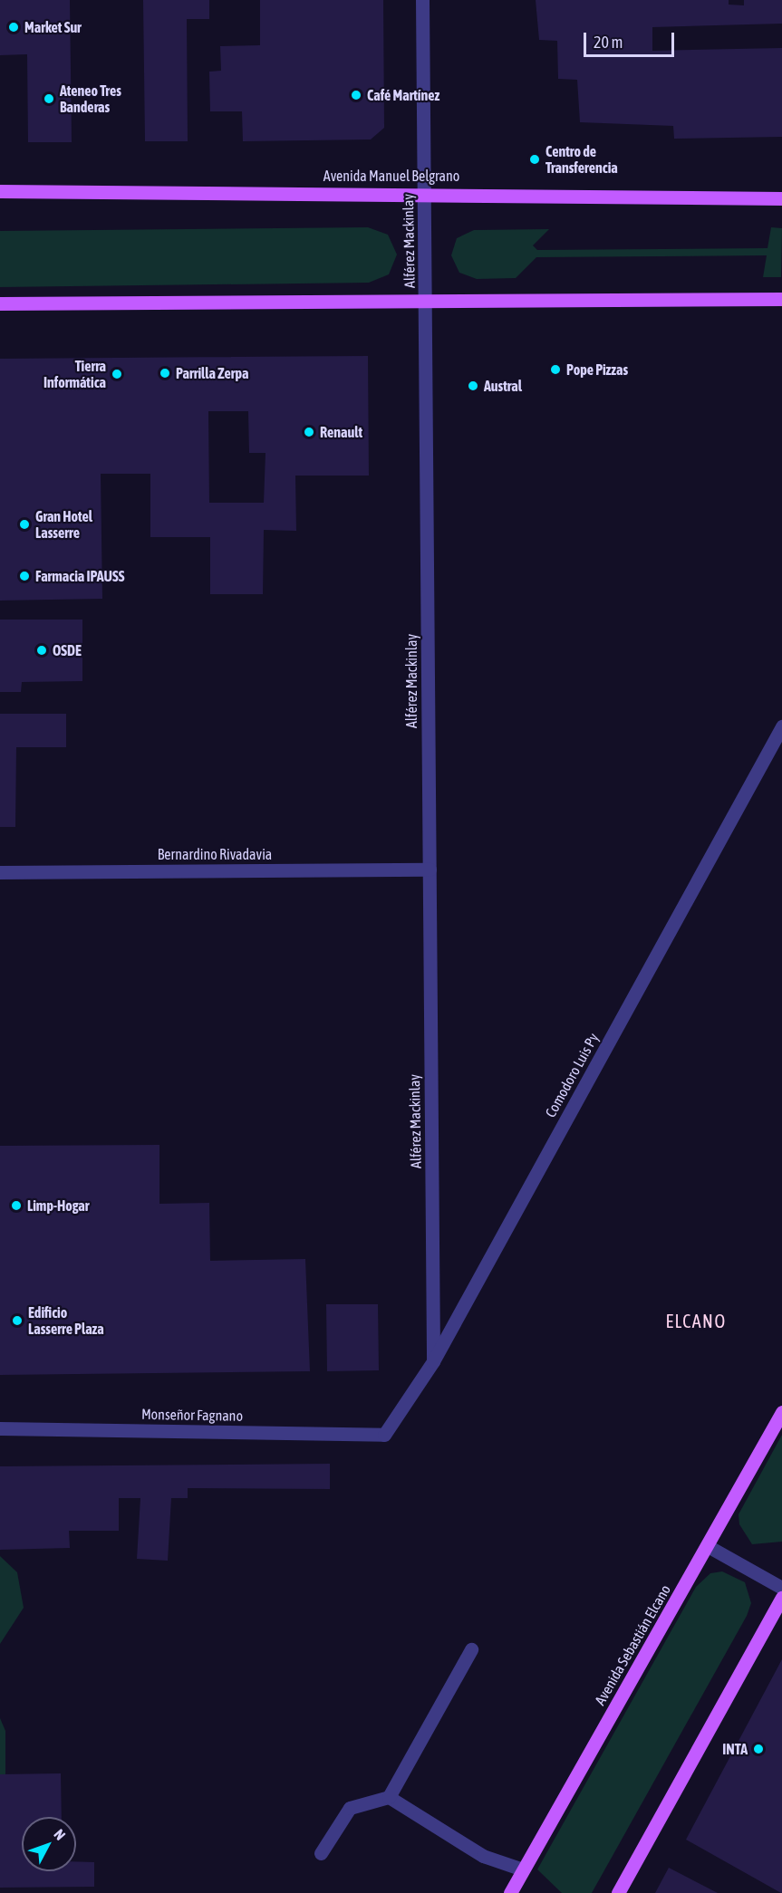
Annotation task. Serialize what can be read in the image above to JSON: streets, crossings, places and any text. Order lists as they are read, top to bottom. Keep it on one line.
{"streets":{"main road":["Avenida Manuel Belgrano","Avenida Sebastián Elcano"],"street":["Alférez Mackinlay","Bernardino Rivadavia","Comodoro Luis Py","Monseñor Fagnano"]},"crossings":[["Avenida Manuel Belgrano","Alférez Mackinlay"],["Alférez Mackinlay","Bernardino Rivadavia"],["Alférez Mackinlay","Comodoro Luis Py"],["Comodoro Luis Py","Monseñor Fagnano"]],"districts":["ELCANO"],"places":["Market Sur","Café Martínez","Ateneo Tres Banderas","Centro de Transferencia","Pope Pizzas","Parrilla Zerpa","Tierra Informática","Austral","Renault","Gran Hotel Lasserre","Farmacia IPAUSS","OSDE","Limp-Hogar","Edificio Lasserre Plaza","INTA"],"scale_bar":"20 m","north":"top right"}
